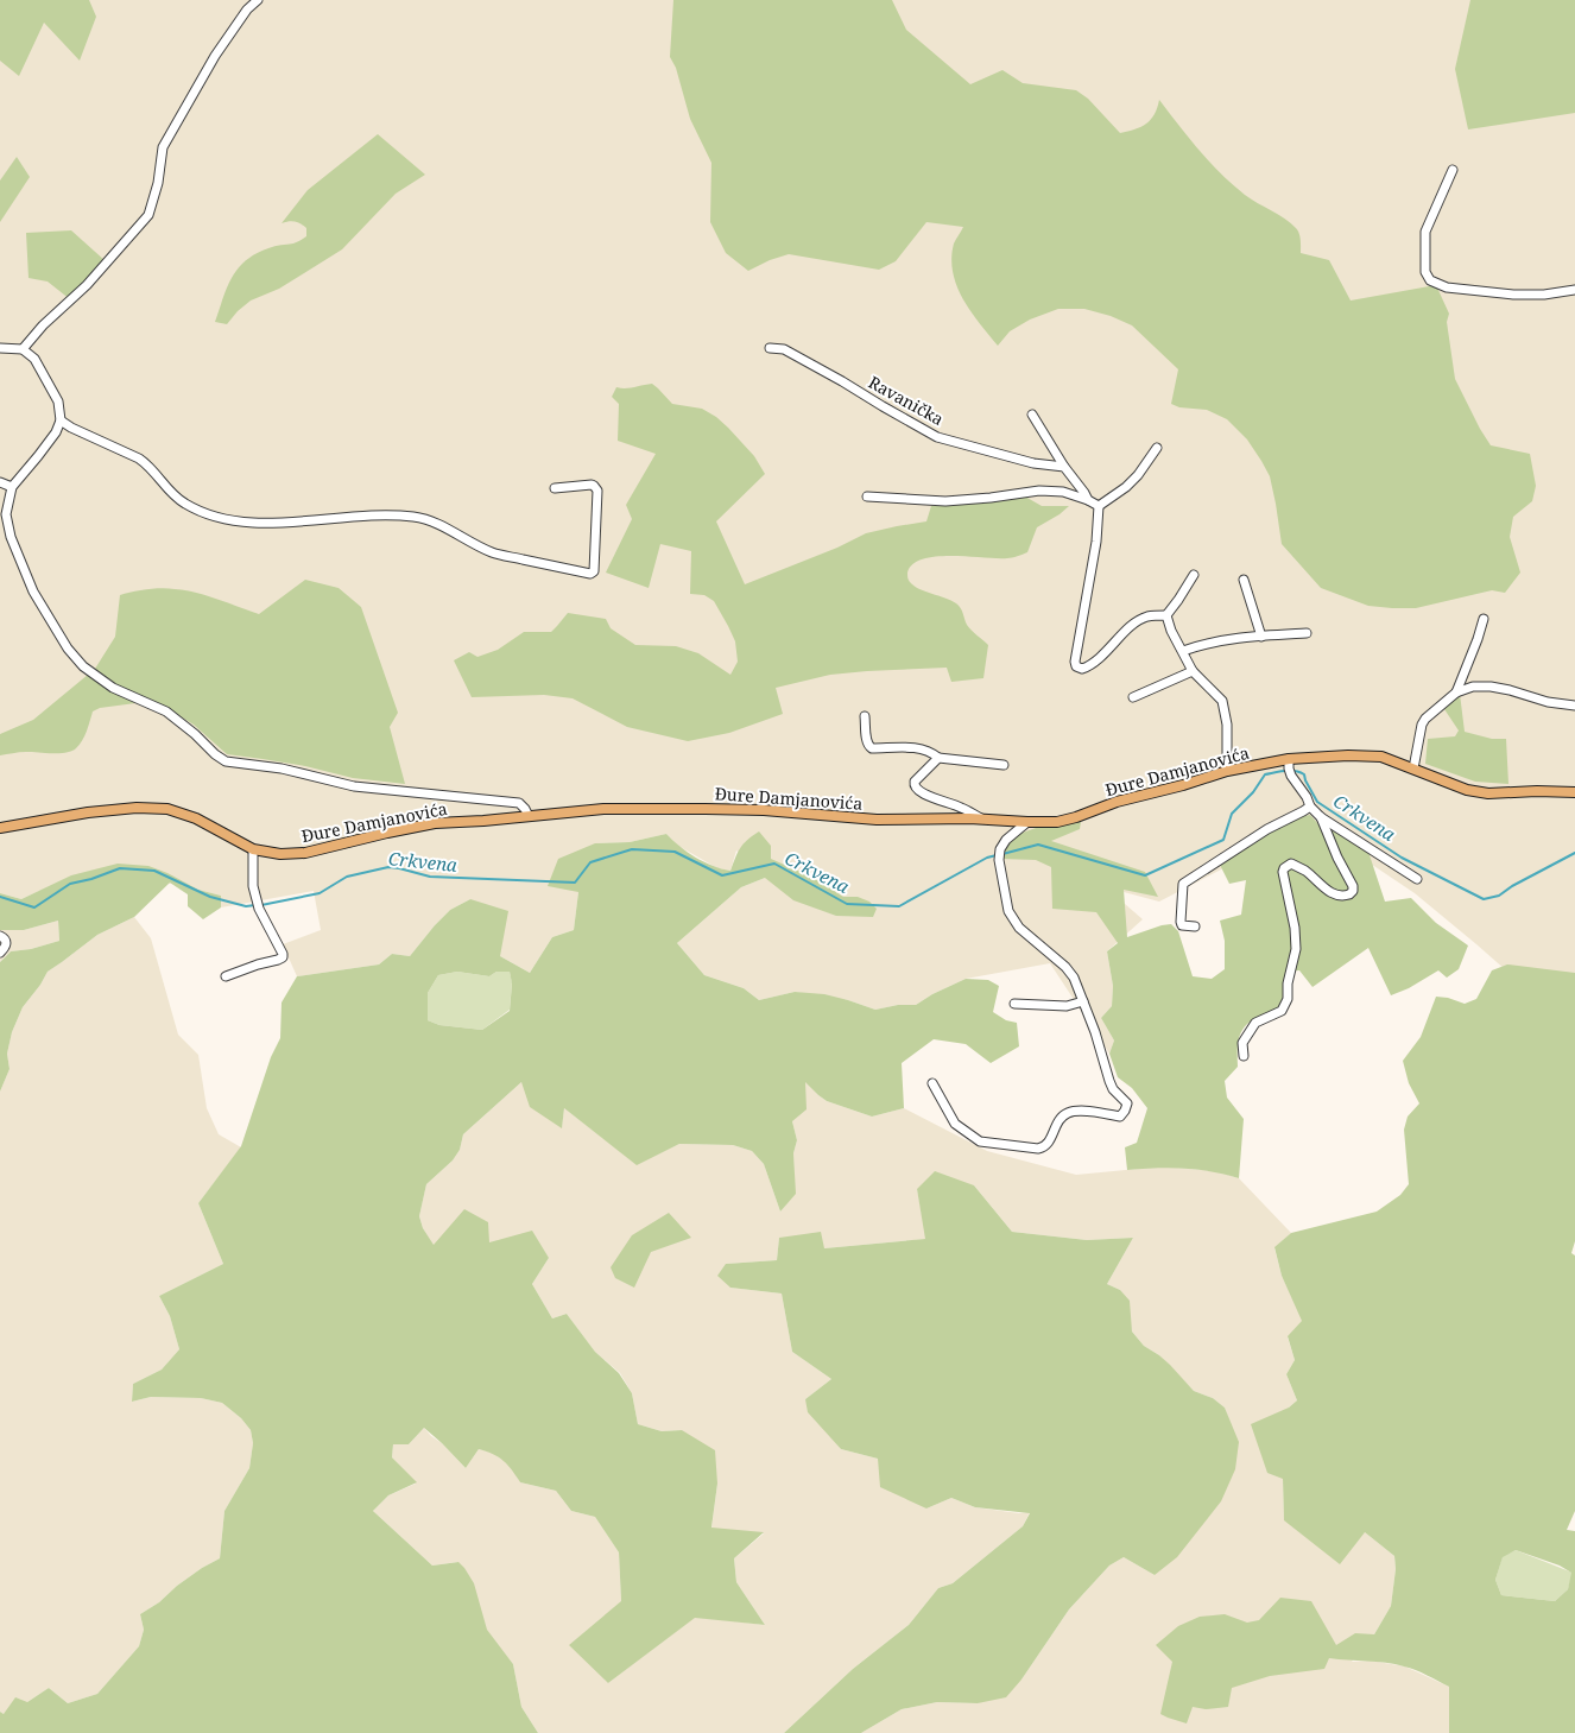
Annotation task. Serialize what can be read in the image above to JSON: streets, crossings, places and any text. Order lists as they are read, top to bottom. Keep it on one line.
{"streets":{"main road":["Đure Damjanovića"],"street":["Ravanička"]},"water":["Crkvena"]}
